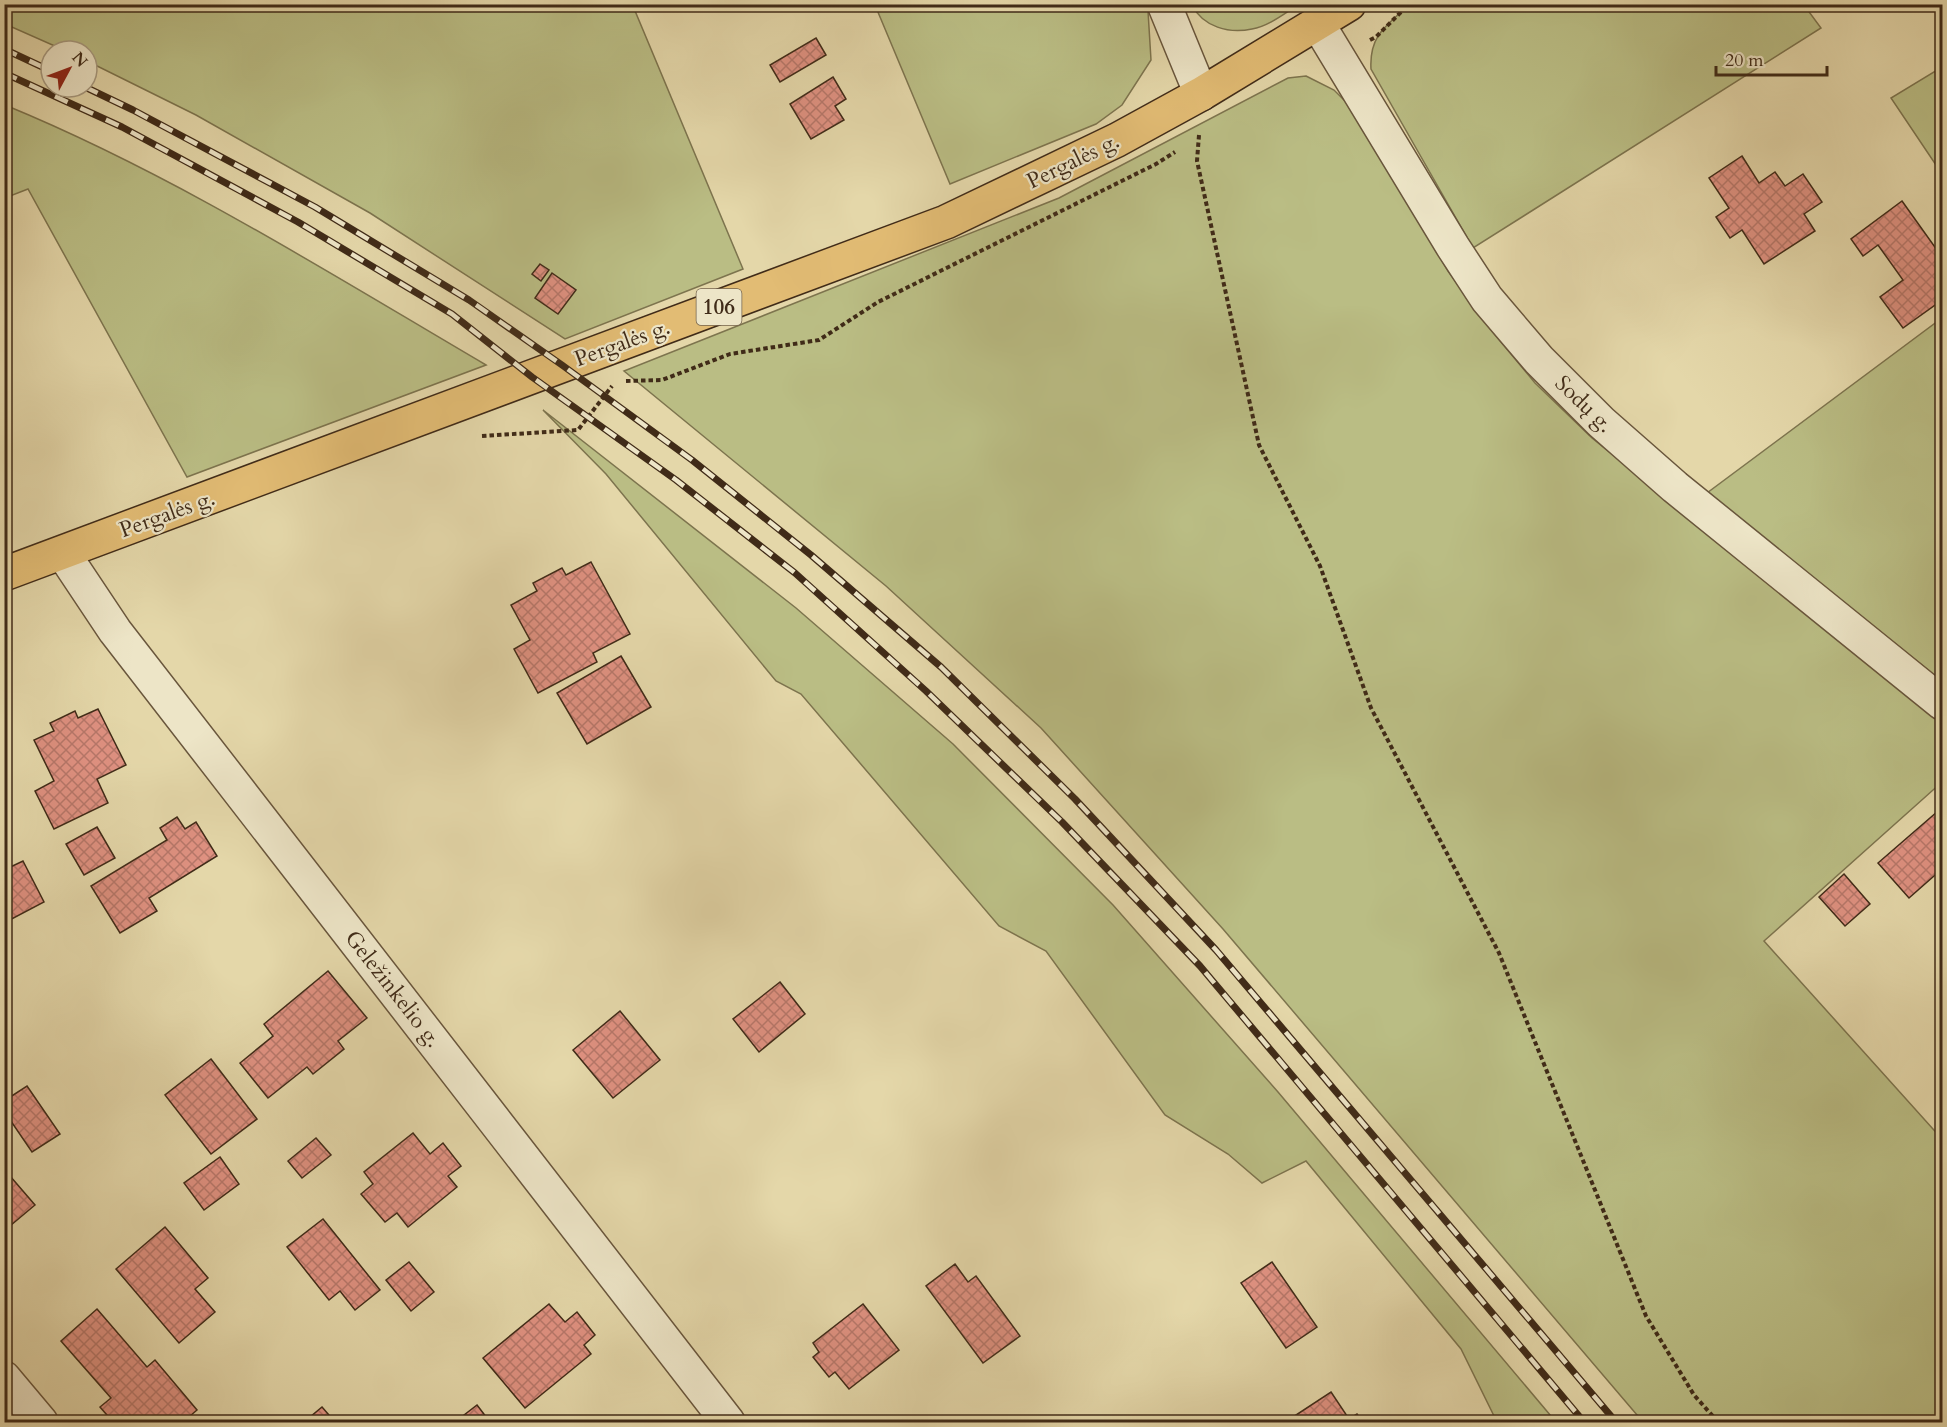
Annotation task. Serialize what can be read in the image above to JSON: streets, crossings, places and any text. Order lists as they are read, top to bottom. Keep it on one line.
{"streets":{"main road":["Pergalės g.","106"],"street":["Sodų g.","Geležinkelio g."]},"crossings":[["Pergalės g.","Sodų g."],["Pergalės g.","Geležinkelio g."]],"scale_bar":"20 m","north":"top right"}
